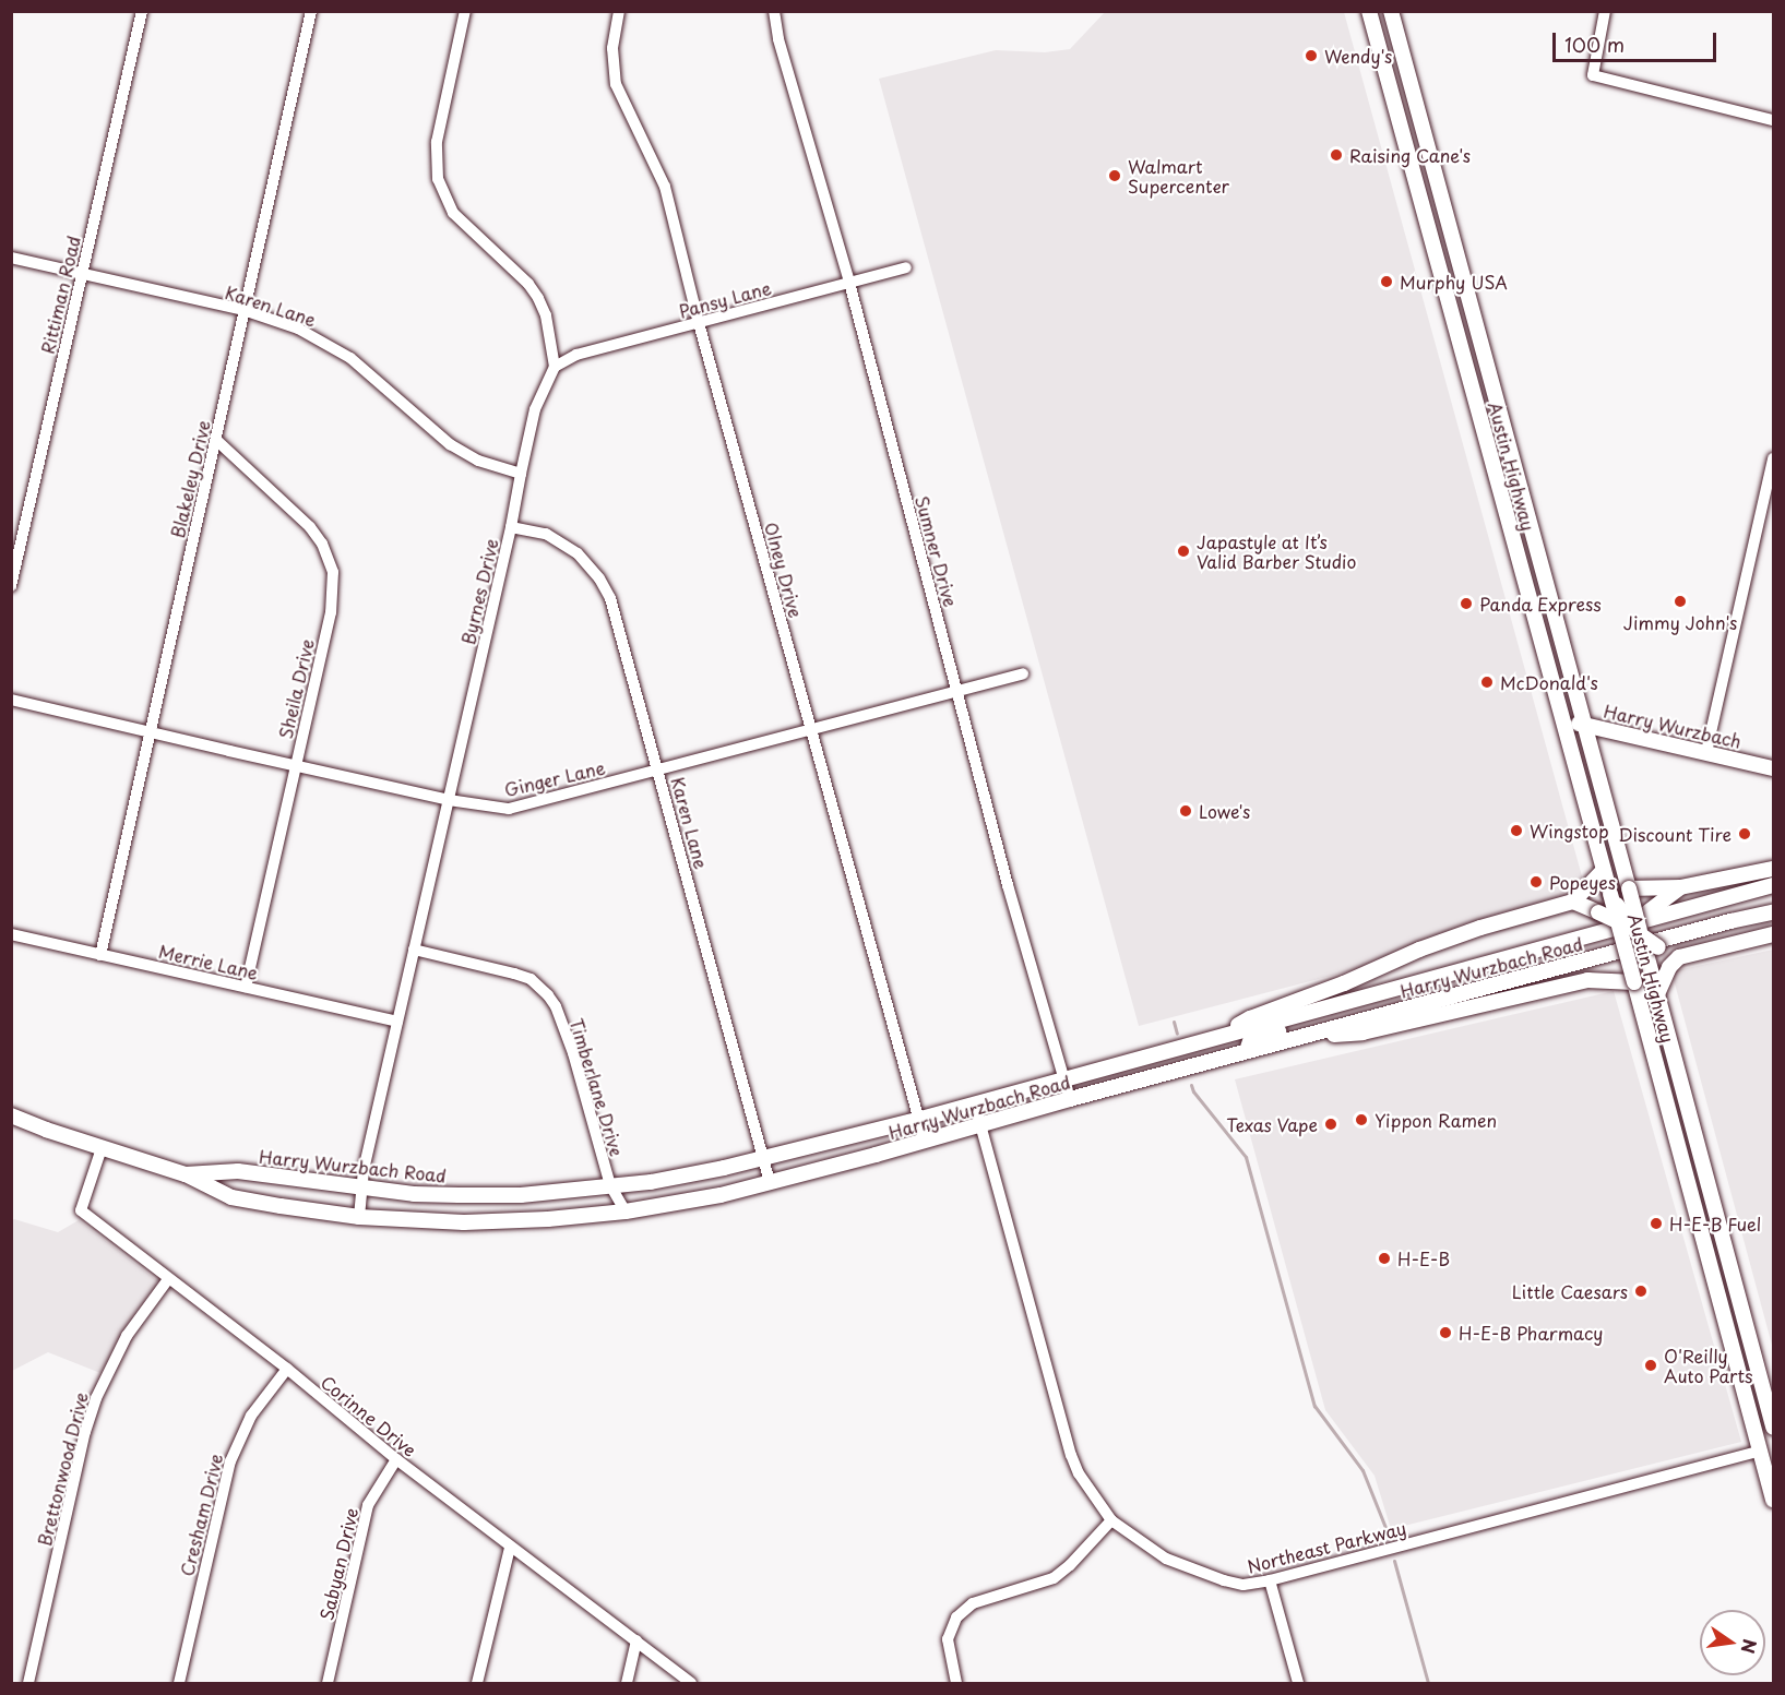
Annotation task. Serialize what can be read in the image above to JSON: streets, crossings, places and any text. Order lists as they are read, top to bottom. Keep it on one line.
{"streets":{"main road":["Austin Highway","Harry Wurzbach","Harry Wurzbach Road"],"street":["Rittiman Road","Pansy Lane","Karen Lane","Blakeley Drive","Sumner Drive","Olney Drive","Byrnes Drive","Sheila Drive","Ginger Lane","Merrie Lane","Timberlane Drive","Corinne Drive","Brettonwood Drive","Cresham Drive","Northeast Parkway","Sabyan Drive"]},"crossings":[["Rittiman Road","Karen Lane"],["Pansy Lane","Sumner Drive"],["Pansy Lane","Olney Drive"],["Pansy Lane","Byrnes Drive"],["Karen Lane","Blakeley Drive"],["Karen Lane","Byrnes Drive"],["Karen Lane","Ginger Lane"],["Karen Lane","Harry Wurzbach Road"],["Austin Highway","Harry Wurzbach"],["Austin Highway","Northeast Parkway"],["Blakeley Drive","Sheila Drive"],["Blakeley Drive","Ginger Lane"],["Blakeley Drive","Merrie Lane"],["Sumner Drive","Ginger Lane"],["Sumner Drive","Harry Wurzbach Road"],["Olney Drive","Ginger Lane"],["Olney Drive","Harry Wurzbach Road"],["Byrnes Drive","Ginger Lane"],["Byrnes Drive","Merrie Lane"],["Byrnes Drive","Harry Wurzbach Road"],["Byrnes Drive","Timberlane Drive"],["Sheila Drive","Ginger Lane"],["Sheila Drive","Merrie Lane"],["Harry Wurzbach Road","Timberlane Drive"],["Harry Wurzbach Road","Corinne Drive"],["Harry Wurzbach Road","Northeast Parkway"],["Corinne Drive","Brettonwood Drive"],["Corinne Drive","Cresham Drive"],["Corinne Drive","Sabyan Drive"]],"places":["Wendy's","Raising Cane's","Walmart Supercenter","Murphy USA","Japastyle at It’s Valid Barber Studio","Jimmy John's","Panda Express","McDonald's","Lowe's","Wingstop","Discount Tire","Popeyes","Yippon Ramen","Texas Vape","H-E-B Fuel","H-E-B","Little Caesars","H-E-B Pharmacy","O'Reilly Auto Parts"],"scale_bar":"100 m","north":"right"}
